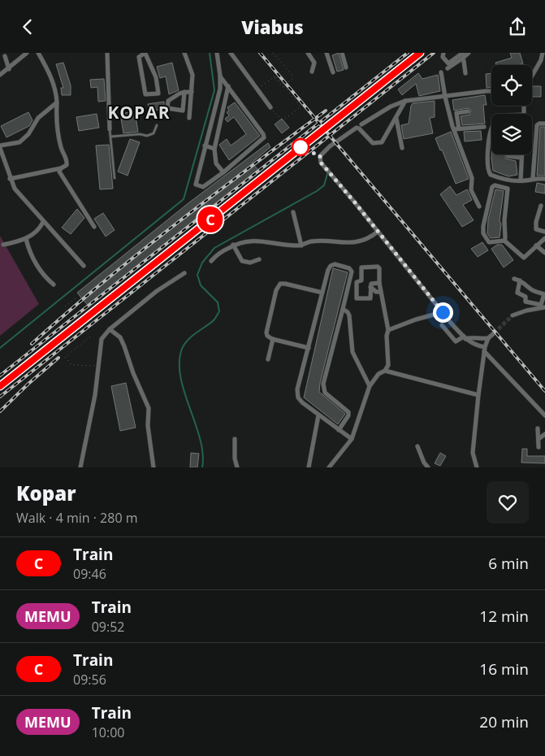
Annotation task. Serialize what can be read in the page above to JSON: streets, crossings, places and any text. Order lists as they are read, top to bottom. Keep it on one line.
{"districts":["KOPAR"],"page":{"header":"Viabus","on_map":"C","heading":["Kopar","Walk · 4 min · 280 m"],"list":[{"mark":"C","name":"Train","note":"09:46","value":"6 min"},{"mark":"MEMU","name":"Train","note":"09:52","value":"12 min"},{"mark":"C","name":"Train","note":"09:56","value":"16 min"},{"mark":"MEMU","name":"Train","note":"10:00","value":"20 min"}]}}
